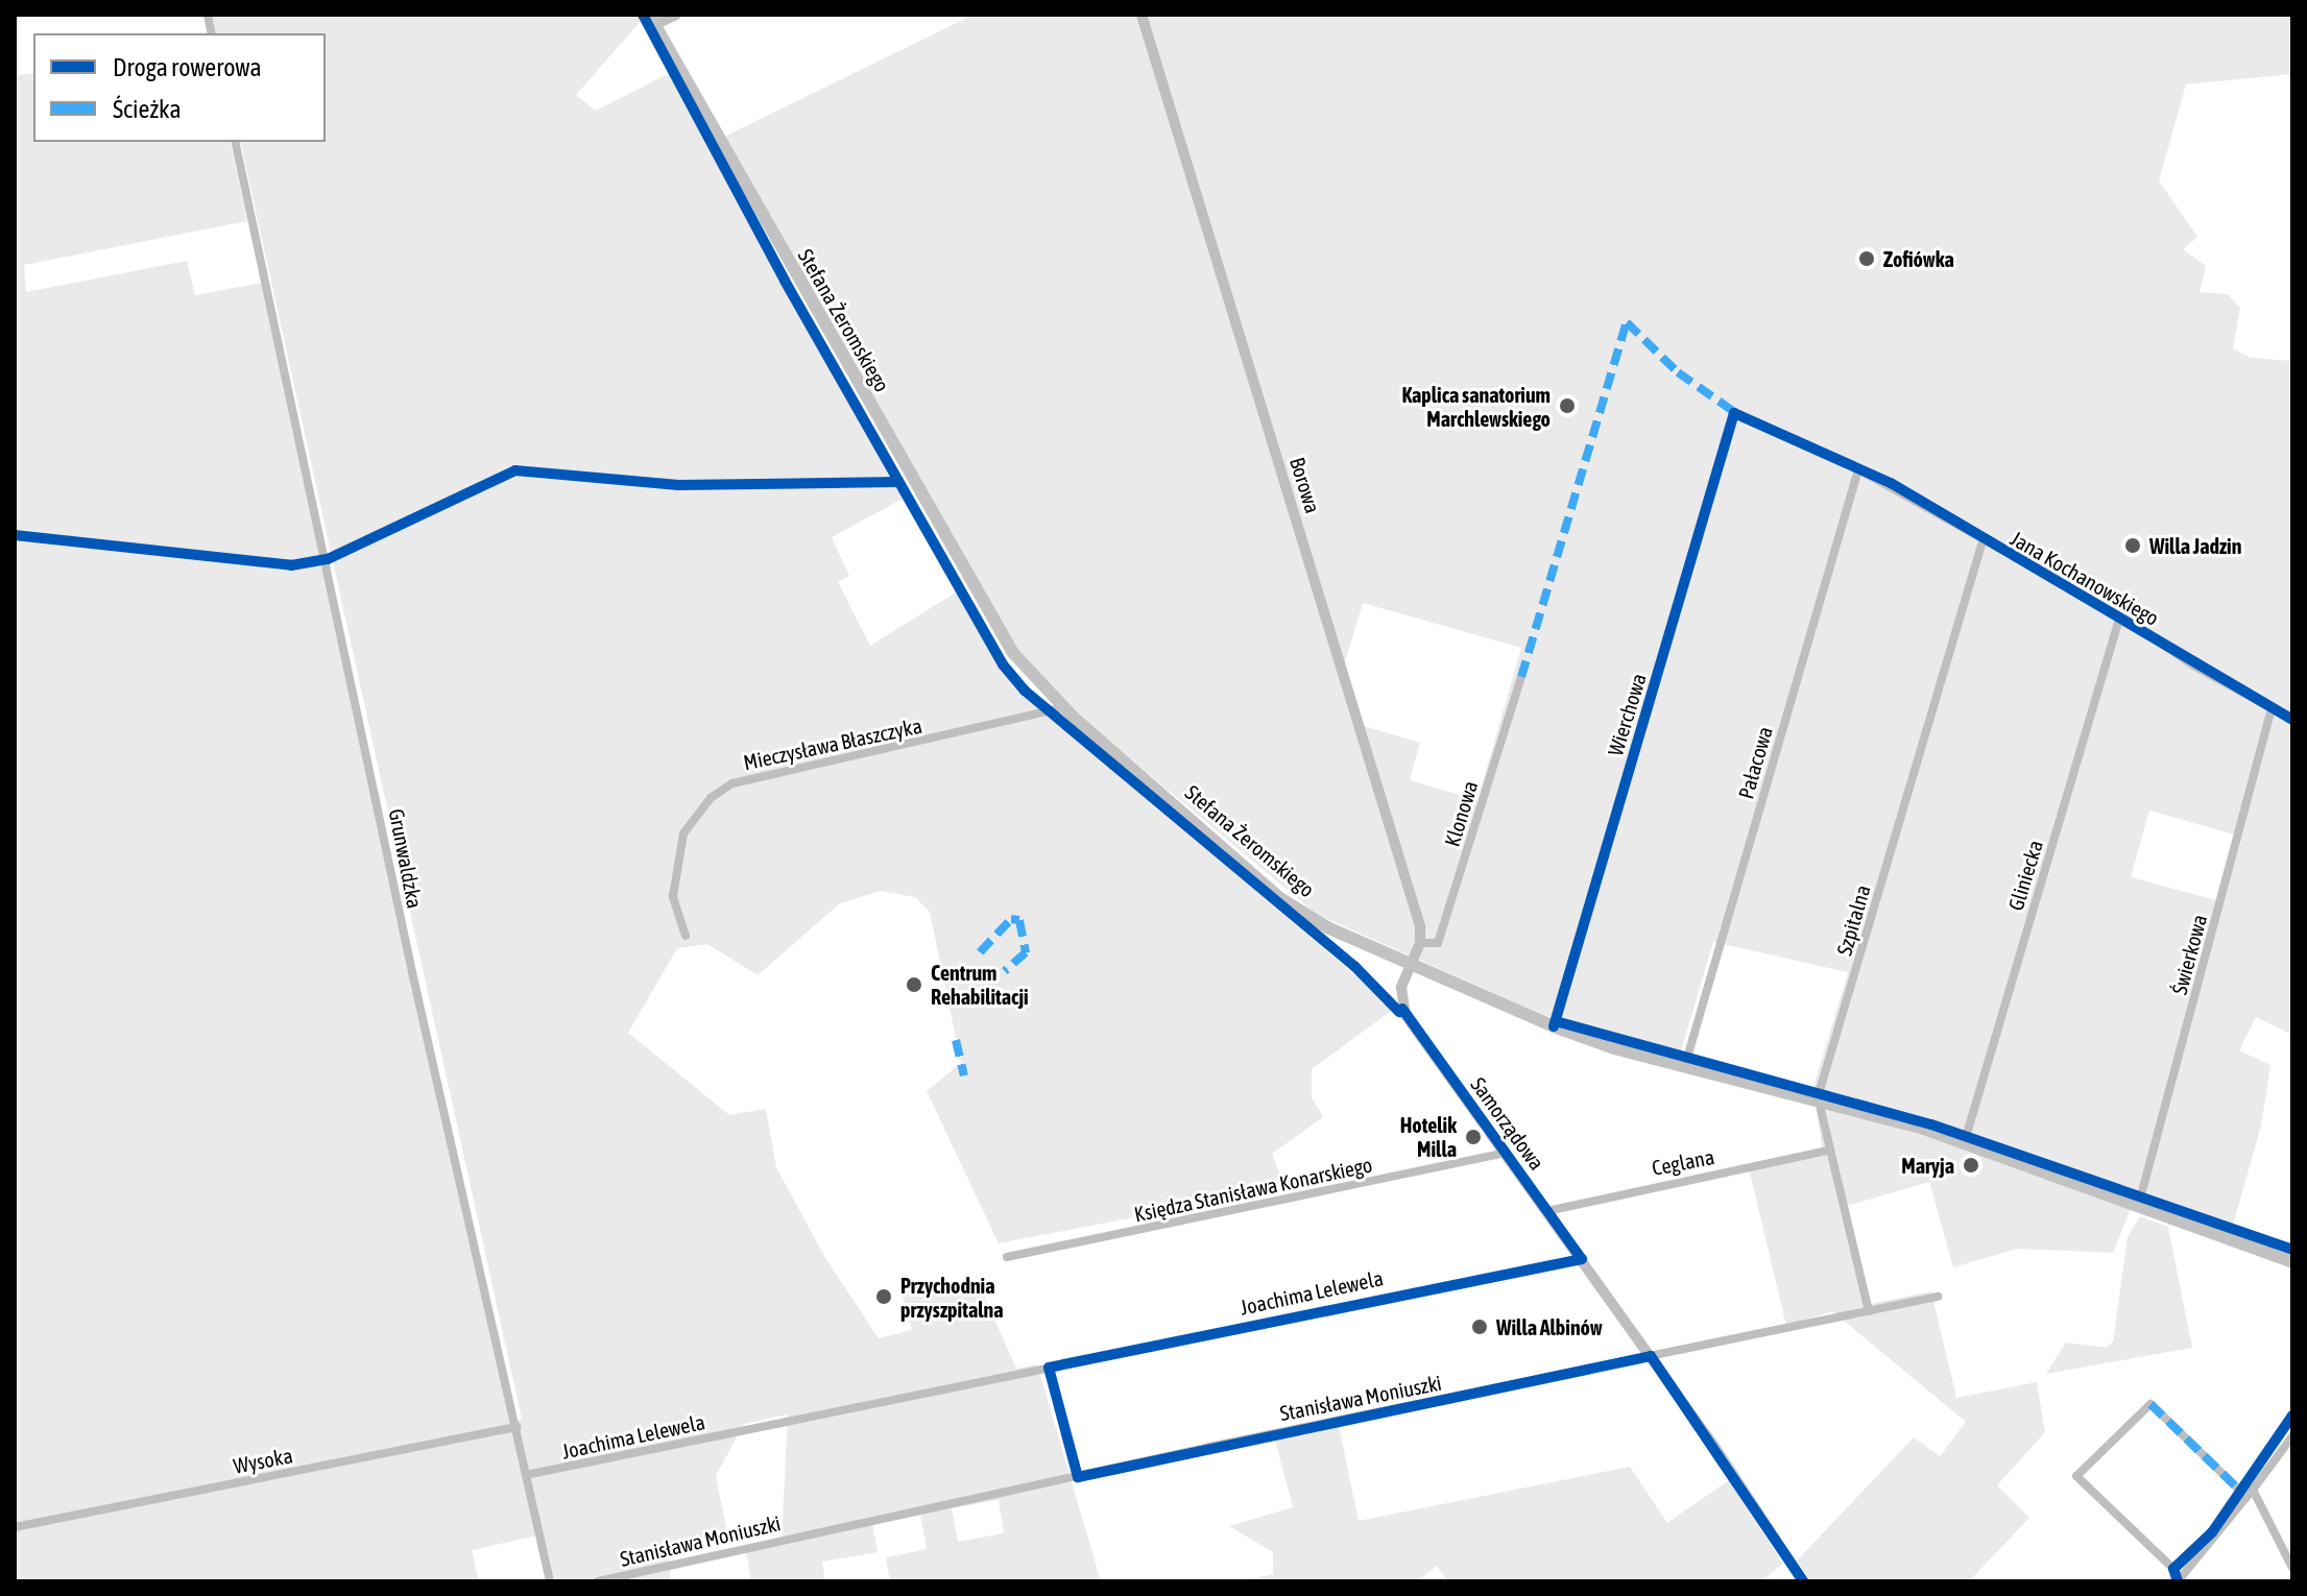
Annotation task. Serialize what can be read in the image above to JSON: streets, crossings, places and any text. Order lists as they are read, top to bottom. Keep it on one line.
{"streets":{"main road":["Stefana Żeromskiego"],"street":["Borowa","Jana Kochanowskiego","Wierchowa","Mieczysława Błaszczyka","Pałacowa","Klonowa","Grunwaldzka","Gliniecka","Szpitalna","Świerkowa","Samorządowa","Ceglana","Księdza Stanisława Konarskiego","Joachima Lelewela","Stanisława Moniuszki","Wysoka"]},"crossings":[["Stefana Żeromskiego","Wierchowa"],["Stefana Żeromskiego","Mieczysława Błaszczyka"],["Stefana Żeromskiego","Pałacowa"],["Stefana Żeromskiego","Gliniecka"],["Stefana Żeromskiego","Szpitalna"],["Stefana Żeromskiego","Świerkowa"],["Stefana Żeromskiego","Samorządowa"],["Borowa","Klonowa"],["Jana Kochanowskiego","Pałacowa"],["Jana Kochanowskiego","Gliniecka"],["Jana Kochanowskiego","Szpitalna"],["Jana Kochanowskiego","Świerkowa"],["Grunwaldzka","Joachima Lelewela"],["Grunwaldzka","Wysoka"],["Szpitalna","Ceglana"],["Szpitalna","Stanisława Moniuszki"],["Samorządowa","Ceglana"],["Samorządowa","Księdza Stanisława Konarskiego"],["Samorządowa","Joachima Lelewela"],["Samorządowa","Stanisława Moniuszki"]],"places":["Zofiówka","Kaplica sanatorium Marchlewskiego","Willa Jadzin","Centrum Rehabilitacji","Hotelik Milla","Maryja","Przychodnia przyszpitalna","Willa Albinów"],"legend":["Droga rowerowa","Ścieżka"]}
